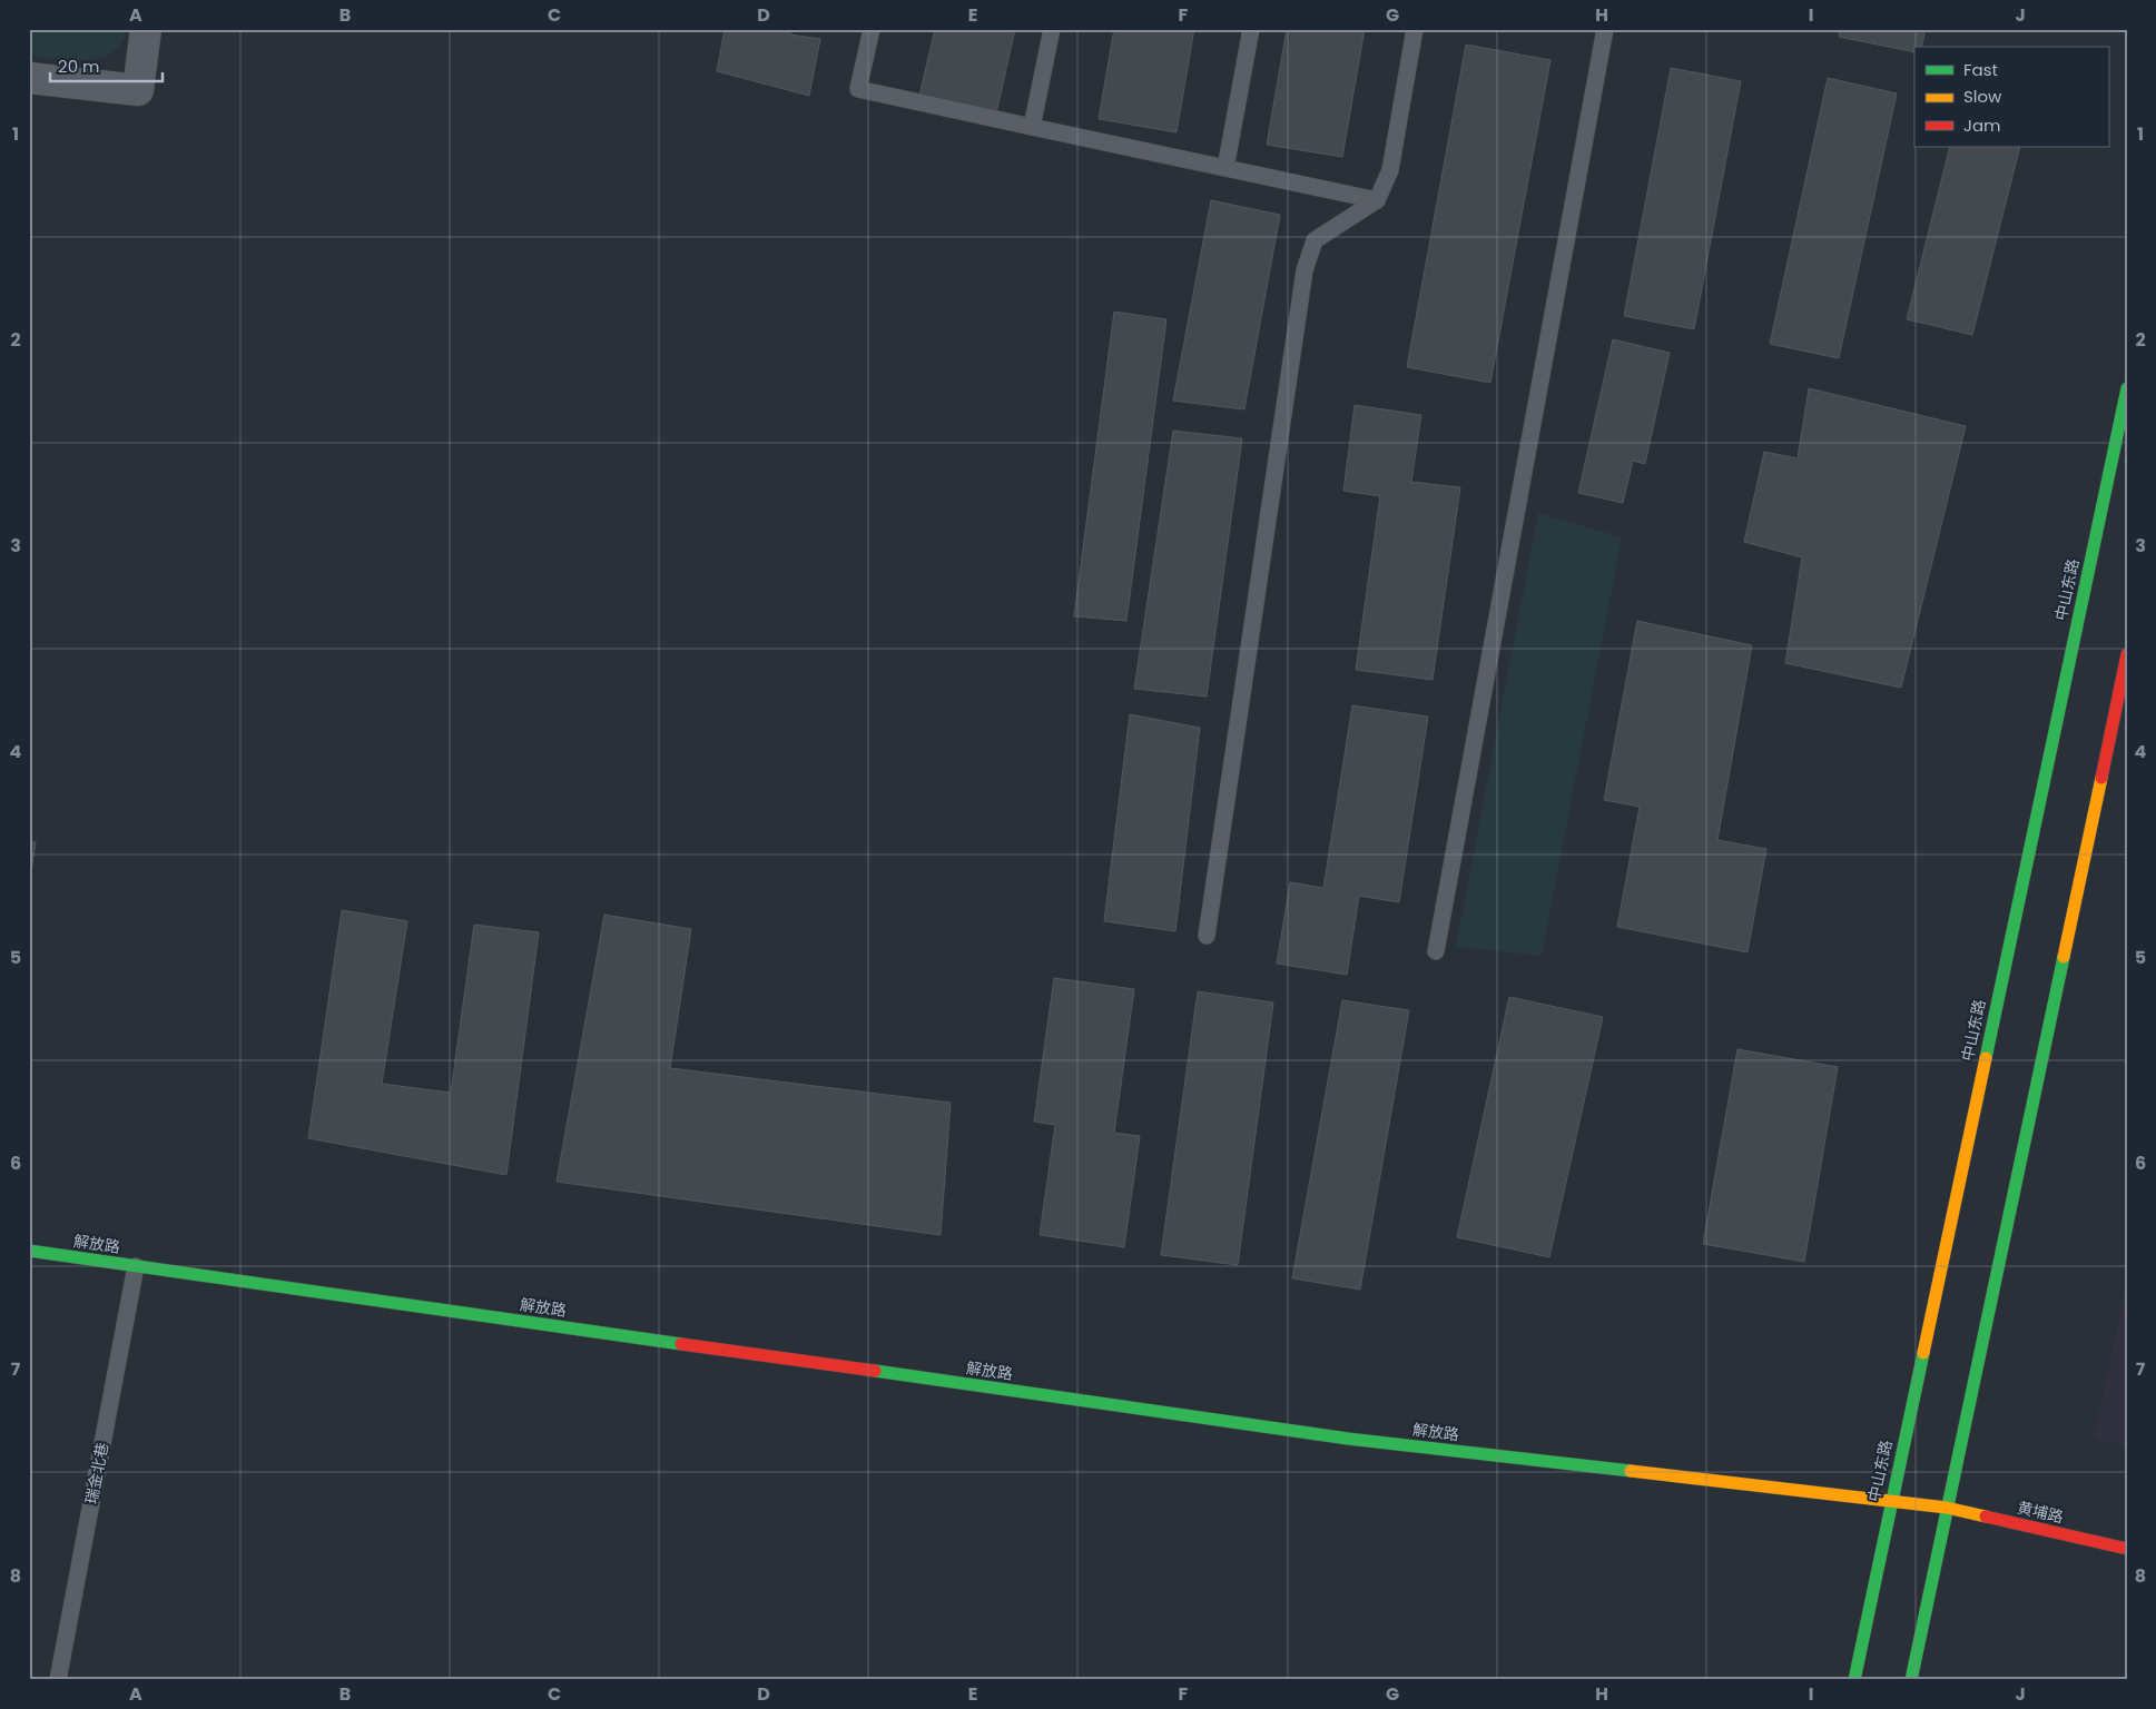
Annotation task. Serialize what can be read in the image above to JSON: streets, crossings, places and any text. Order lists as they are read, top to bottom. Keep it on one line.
{"streets":{"main road":["中山东路","解放路","黄埔路"],"lane":["瑞金北巷"]},"crossings":[["中山东路","解放路"],["解放路","瑞金北巷"],["解放路","黄埔路"]],"legend":["Fast","Slow","Jam"],"scale_bar":"20 m","grid":{"columns":["A","B","C","D","E","F","G","H","I","J"],"rows":["1","2","3","4","5","6","7","8"]}}
